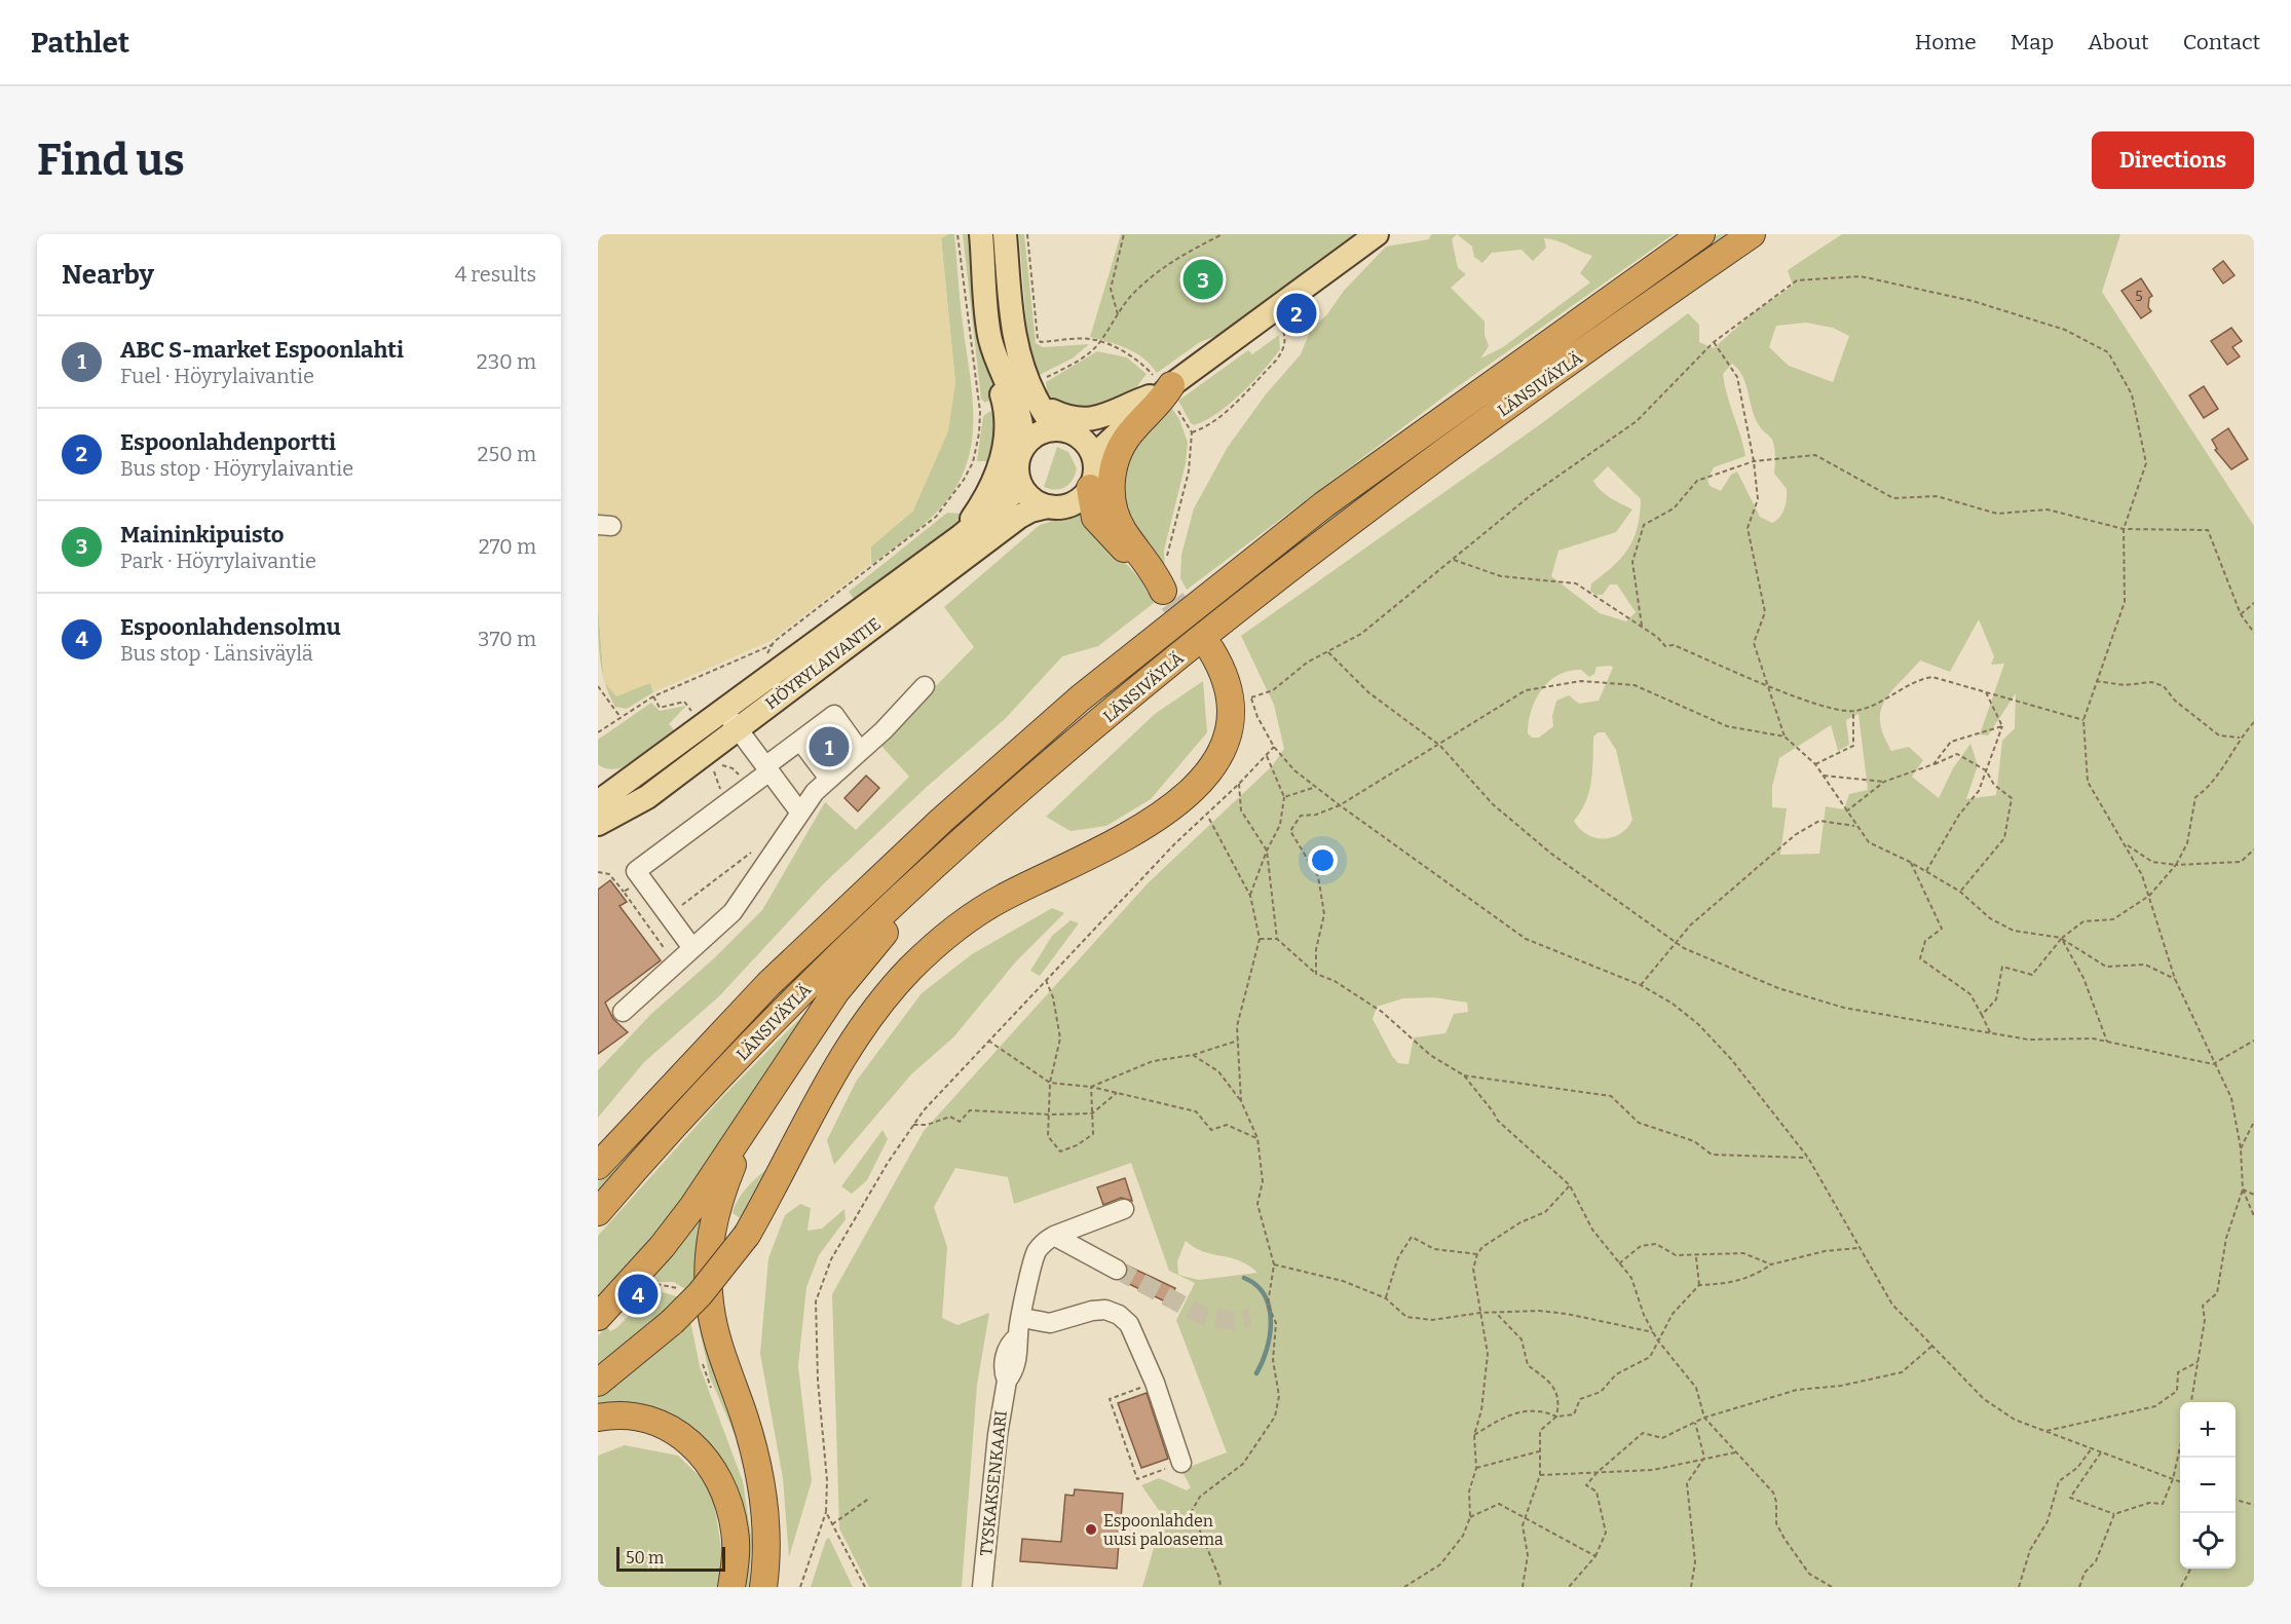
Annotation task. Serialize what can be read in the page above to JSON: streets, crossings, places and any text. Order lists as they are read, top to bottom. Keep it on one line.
{"streets":{"highway":["LÄNSIVÄYLÄ"],"main road":["HÖYRYLAIVANTIE"],"street":["TYSKAKSENKAARI"]},"places":["Espoonlahden uusi paloasema"],"house_numbers":["5"],"scale_bar":"50 m","page":{"header":"Pathlet","nav":["Home","Map","About","Contact"],"buttons":"Directions","title":"Find us","heading":["Nearby","4 results"],"pins":["3","2","1","4"],"list":[{"mark":"1","name":"ABC S-market Espoonlahti","note":"Fuel · Höyrylaivantie","value":"230 m"},{"mark":"2","name":"Espoonlahdenportti","note":"Bus stop · Höyrylaivantie","value":"250 m"},{"mark":"3","name":"Maininkipuisto","note":"Park · Höyrylaivantie","value":"270 m"},{"mark":"4","name":"Espoonlahdensolmu","note":"Bus stop · Länsiväylä","value":"370 m"}],"map_buttons":["+","−"],"scale":"50 m"}}
